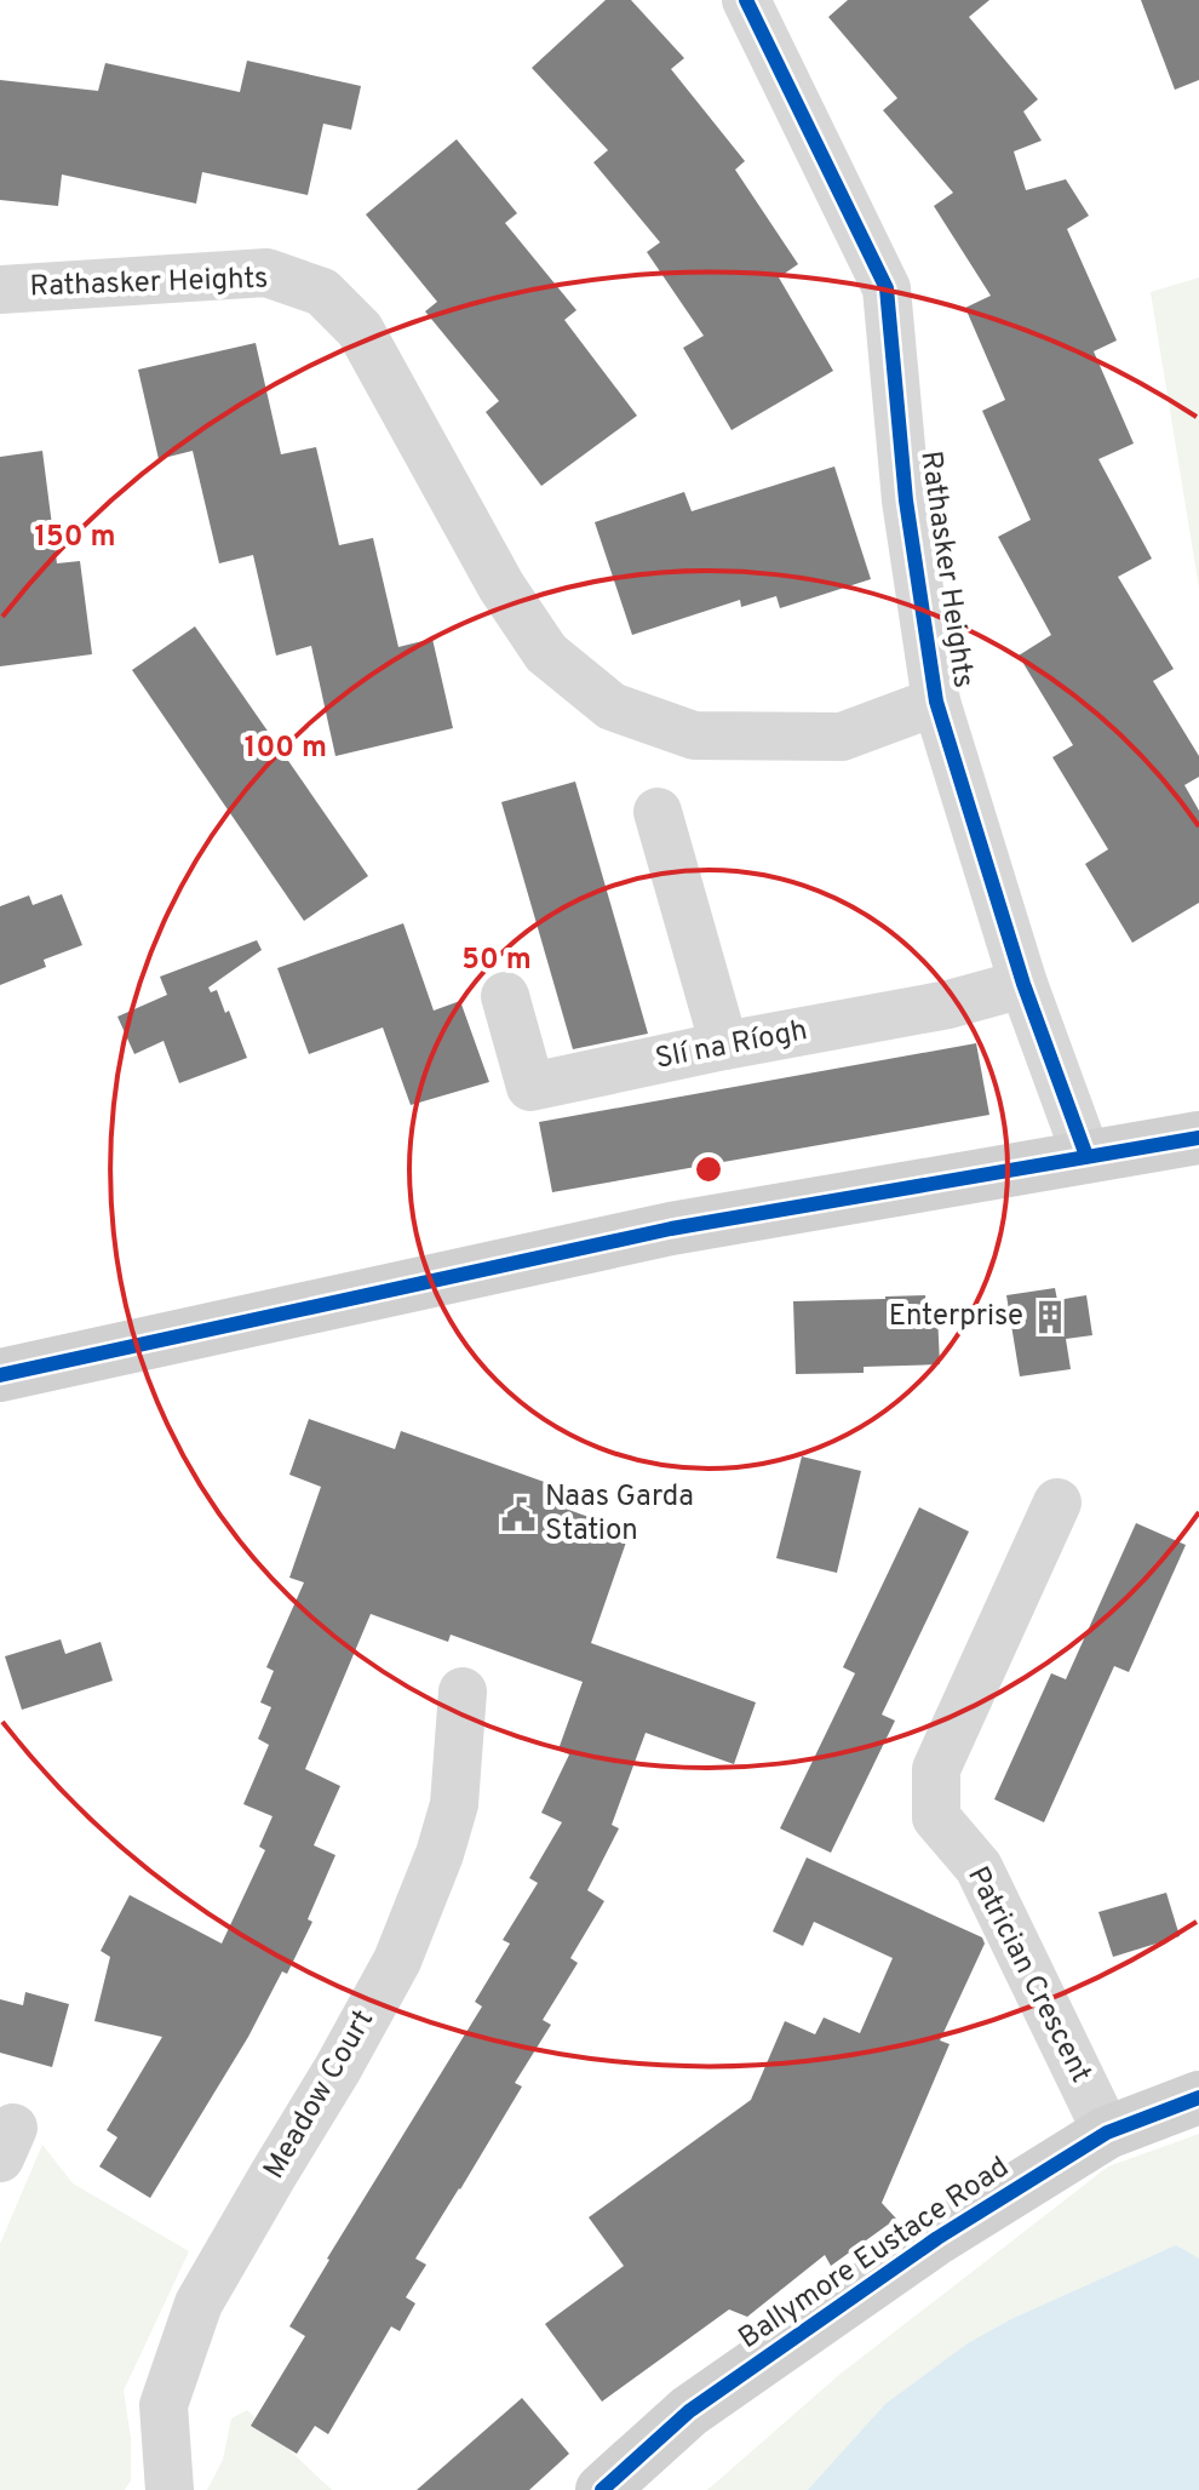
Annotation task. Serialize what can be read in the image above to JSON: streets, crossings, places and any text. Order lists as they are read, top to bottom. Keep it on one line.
{"streets":{"main road":["Ballymore Eustace Road"],"street":["Rathasker Heights","Slí na Ríogh","Patrician Crescent","Meadow Court"]},"crossings":[["Rathasker Heights","Slí na Ríogh"],["Patrician Crescent","Ballymore Eustace Road"]],"places":{"building":["Enterprise"],"public building":["Naas Garda Station"]},"rings":["150 m","100 m","50 m"]}
